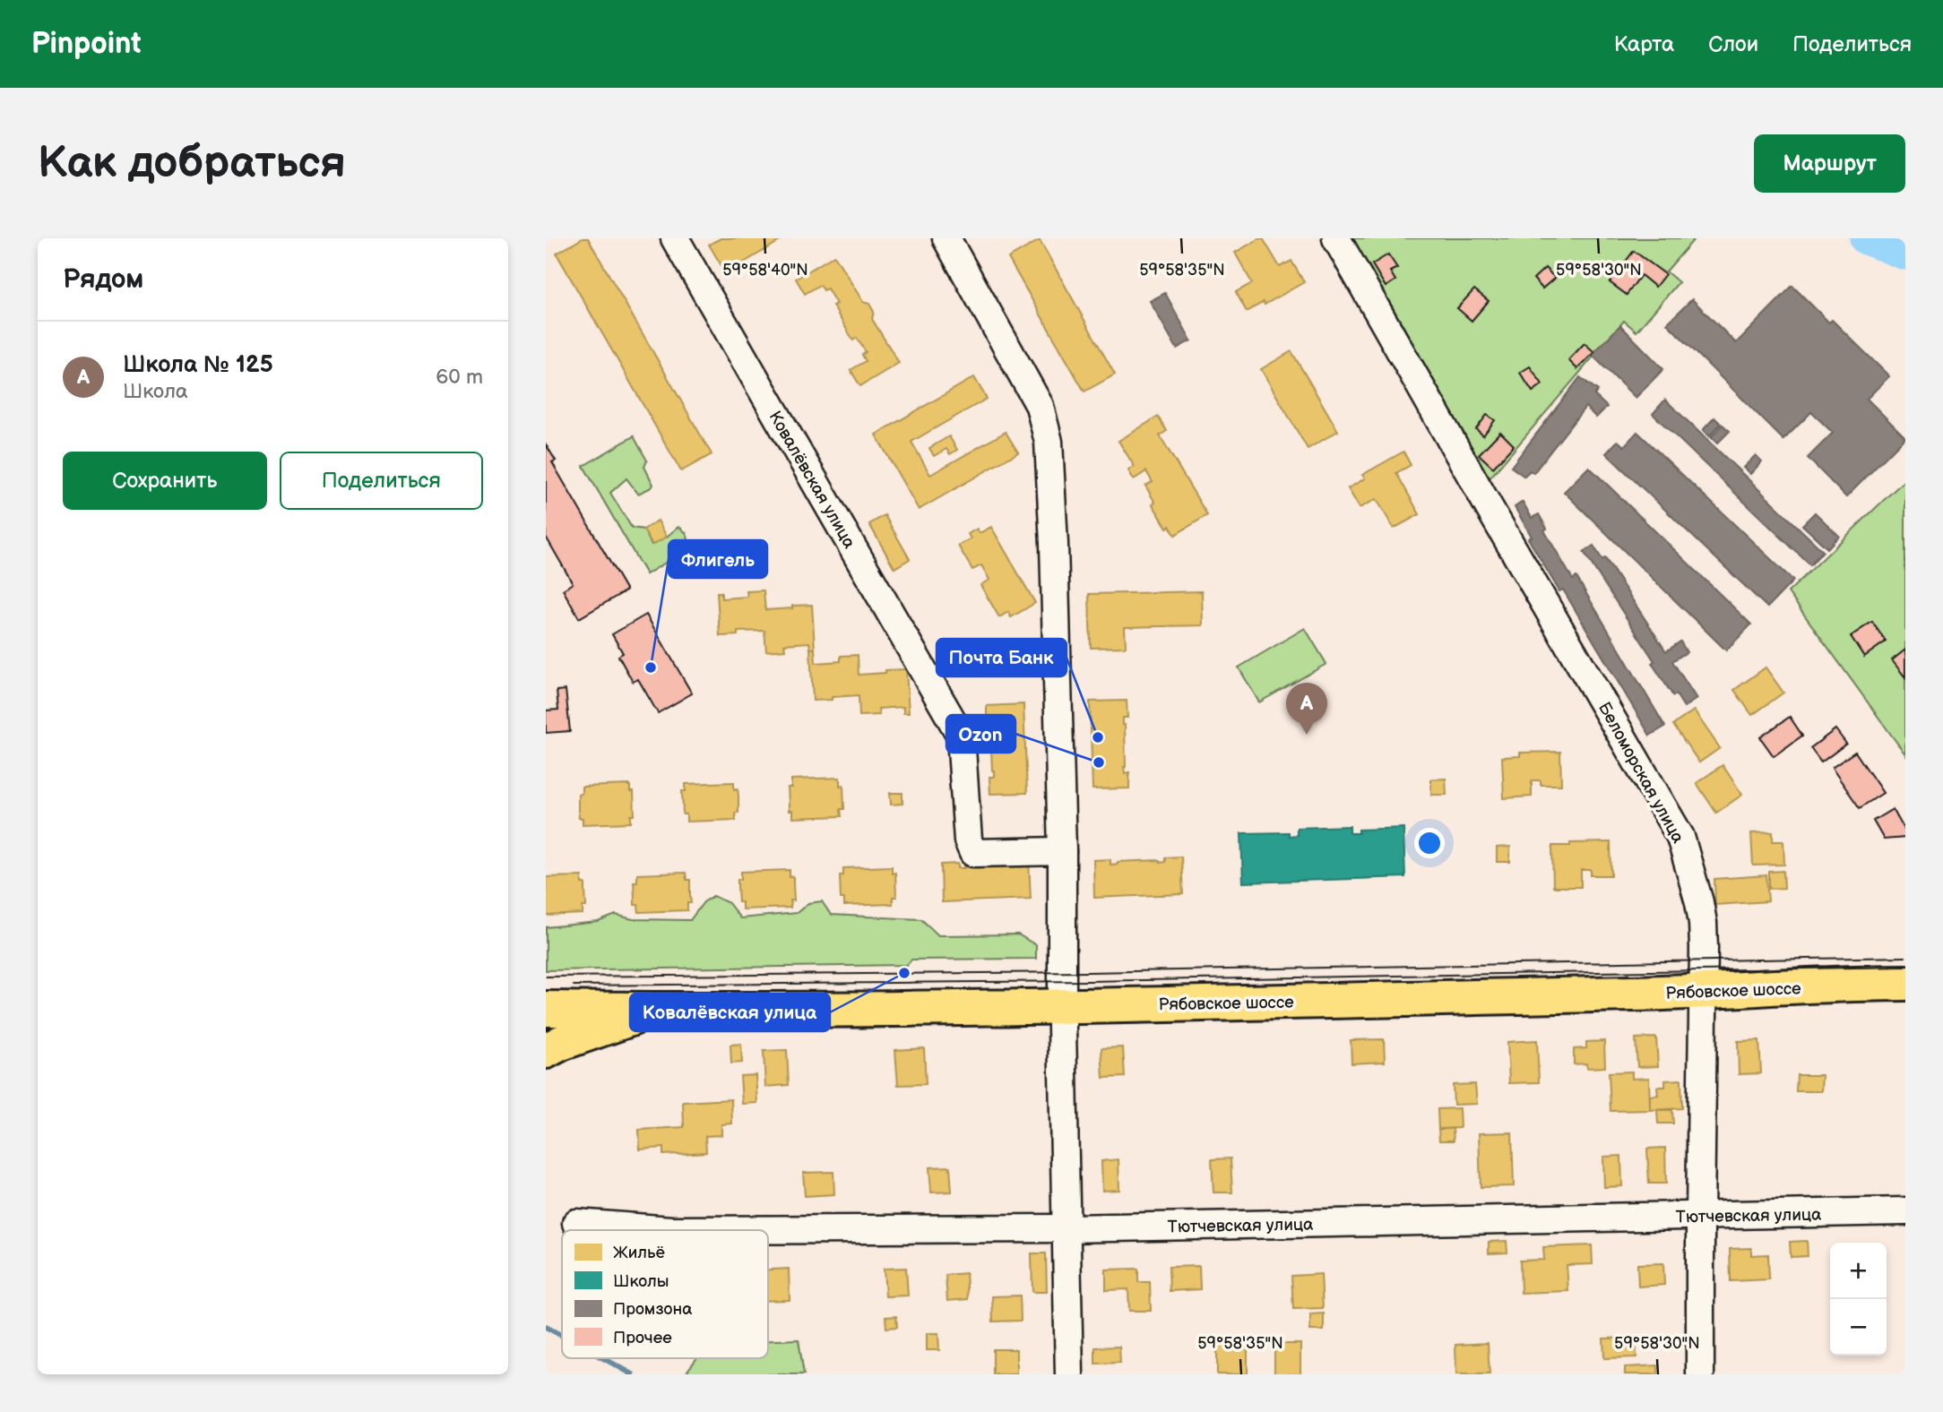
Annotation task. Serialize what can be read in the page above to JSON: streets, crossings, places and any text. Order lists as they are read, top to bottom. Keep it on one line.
{"streets":{"main road":["Рябовское шоссе"],"street":["Ковалёвская улица","Беломорская улица","Тютчевская улица"]},"crossings":[["Беломорская улица","Рябовское шоссе"],["Беломорская улица","Тютчевская улица"]],"places":["Флигель","Почта Банк","Ozon","Ковалёвская улица"],"legend":["Жильё","Школы","Промзона","Прочее"],"page":{"header":"Pinpoint","nav":["Карта","Слои","Поделиться"],"buttons":["Маршрут",["Сохранить","Поделиться"]],"title":"Как добраться","heading":"Рядом","list":[{"mark":"A","name":"Школа № 125","note":"Школа","value":"60 m"}],"pins":"A","map_buttons":["+","−"]},"coordinates":["59°58'40\"N","59°58'35\"N","59°58'30\"N"]}
